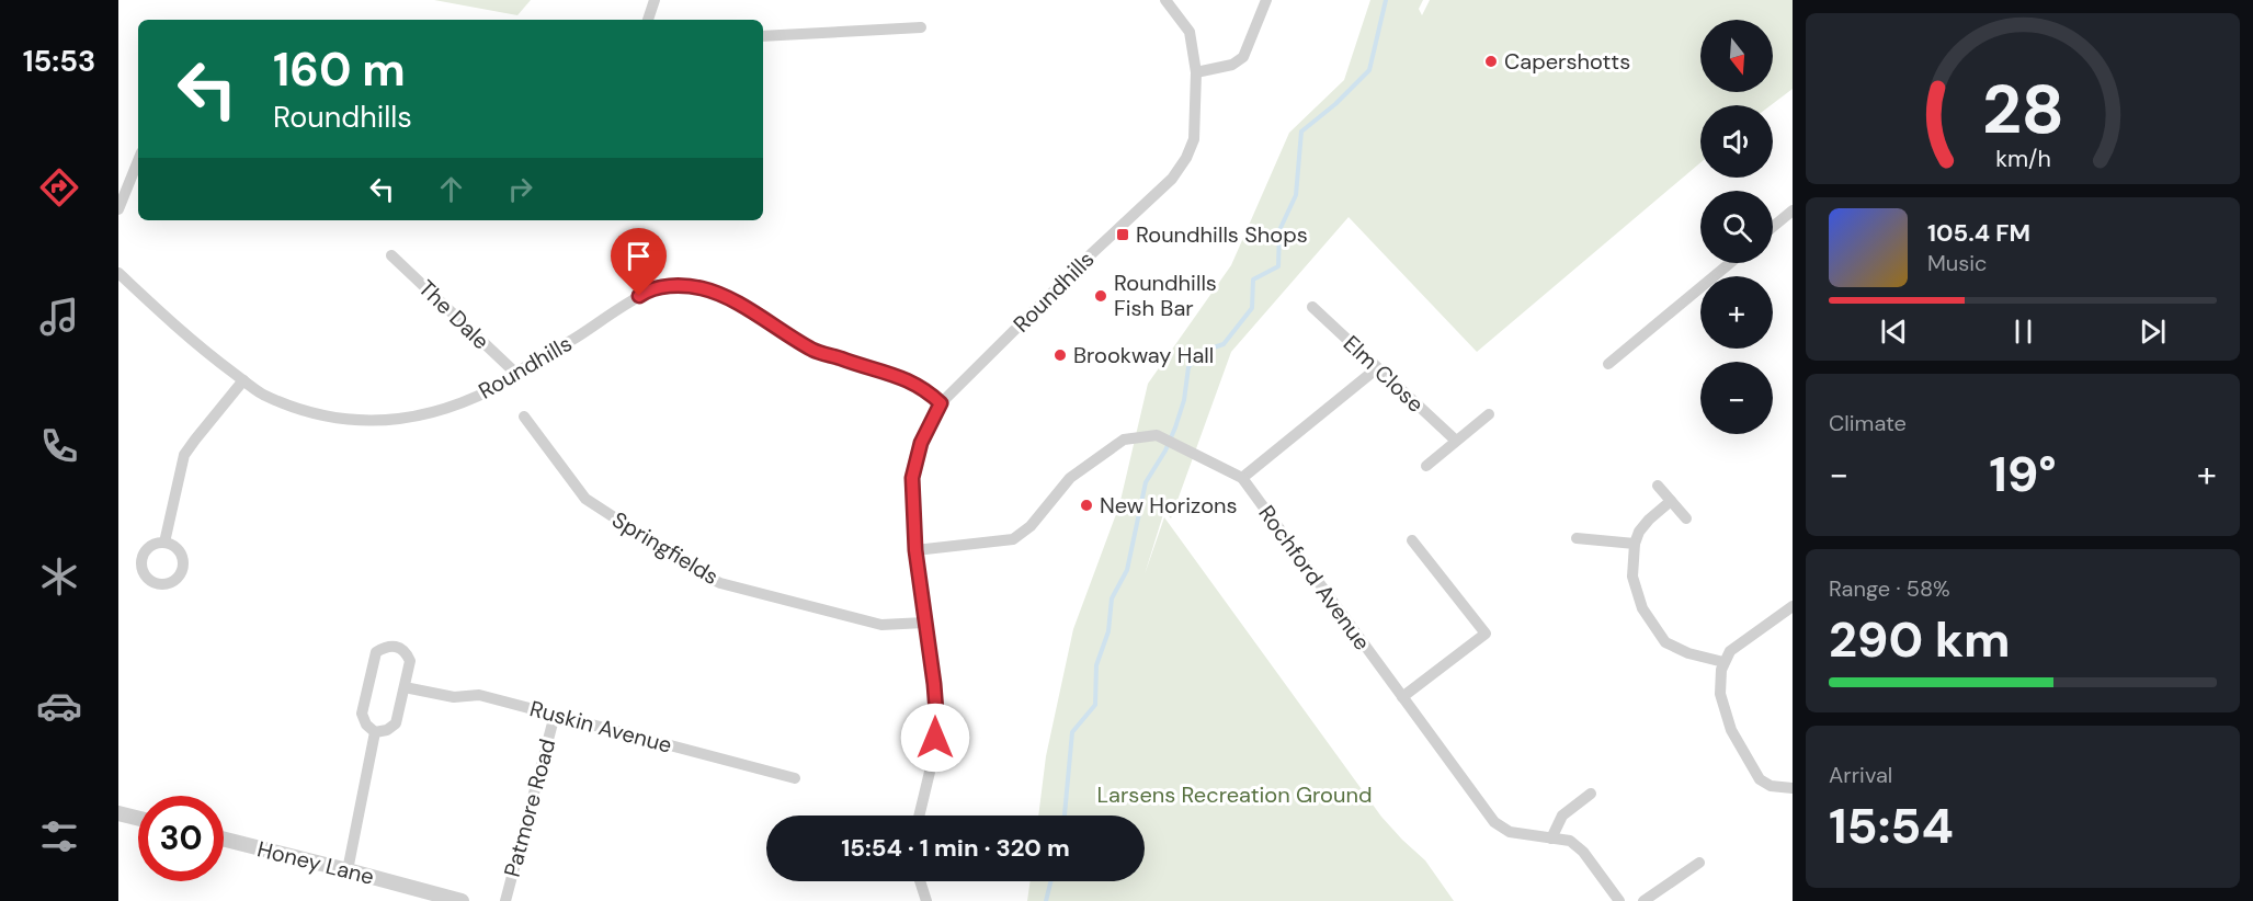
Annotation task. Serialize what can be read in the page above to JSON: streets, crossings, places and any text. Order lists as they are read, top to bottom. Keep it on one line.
{"streets":{"street":["Roundhills","The Dale","Elm Close","Springfields","Rochford Avenue","Ruskin Avenue","Patmore Road","Honey Lane"]},"crossings":[["Roundhills","The Dale"],["Roundhills","Springfields"],["Roundhills","Rochford Avenue"],["Ruskin Avenue","Patmore Road"]],"parks":["Larsens Recreation Ground"],"places":{"other":["Capershotts","Roundhills Fish Bar","Brookway Hall","New Horizons"],"transit":["Roundhills Shops"]},"north":"bottom","page":{"tabs":"15:53","map_buttons":["+","−"],"turn":["160 m","Roundhills"],"song":["105.4 FM","Music"],"tile":["Climate",["Range · 58%","290 km"],["Arrival","15:54"]],"heat":["−","19°","+"],"limit":"30","trip":"15:54 · 1 min · 320 m","gauge":["28","km/h"]}}
